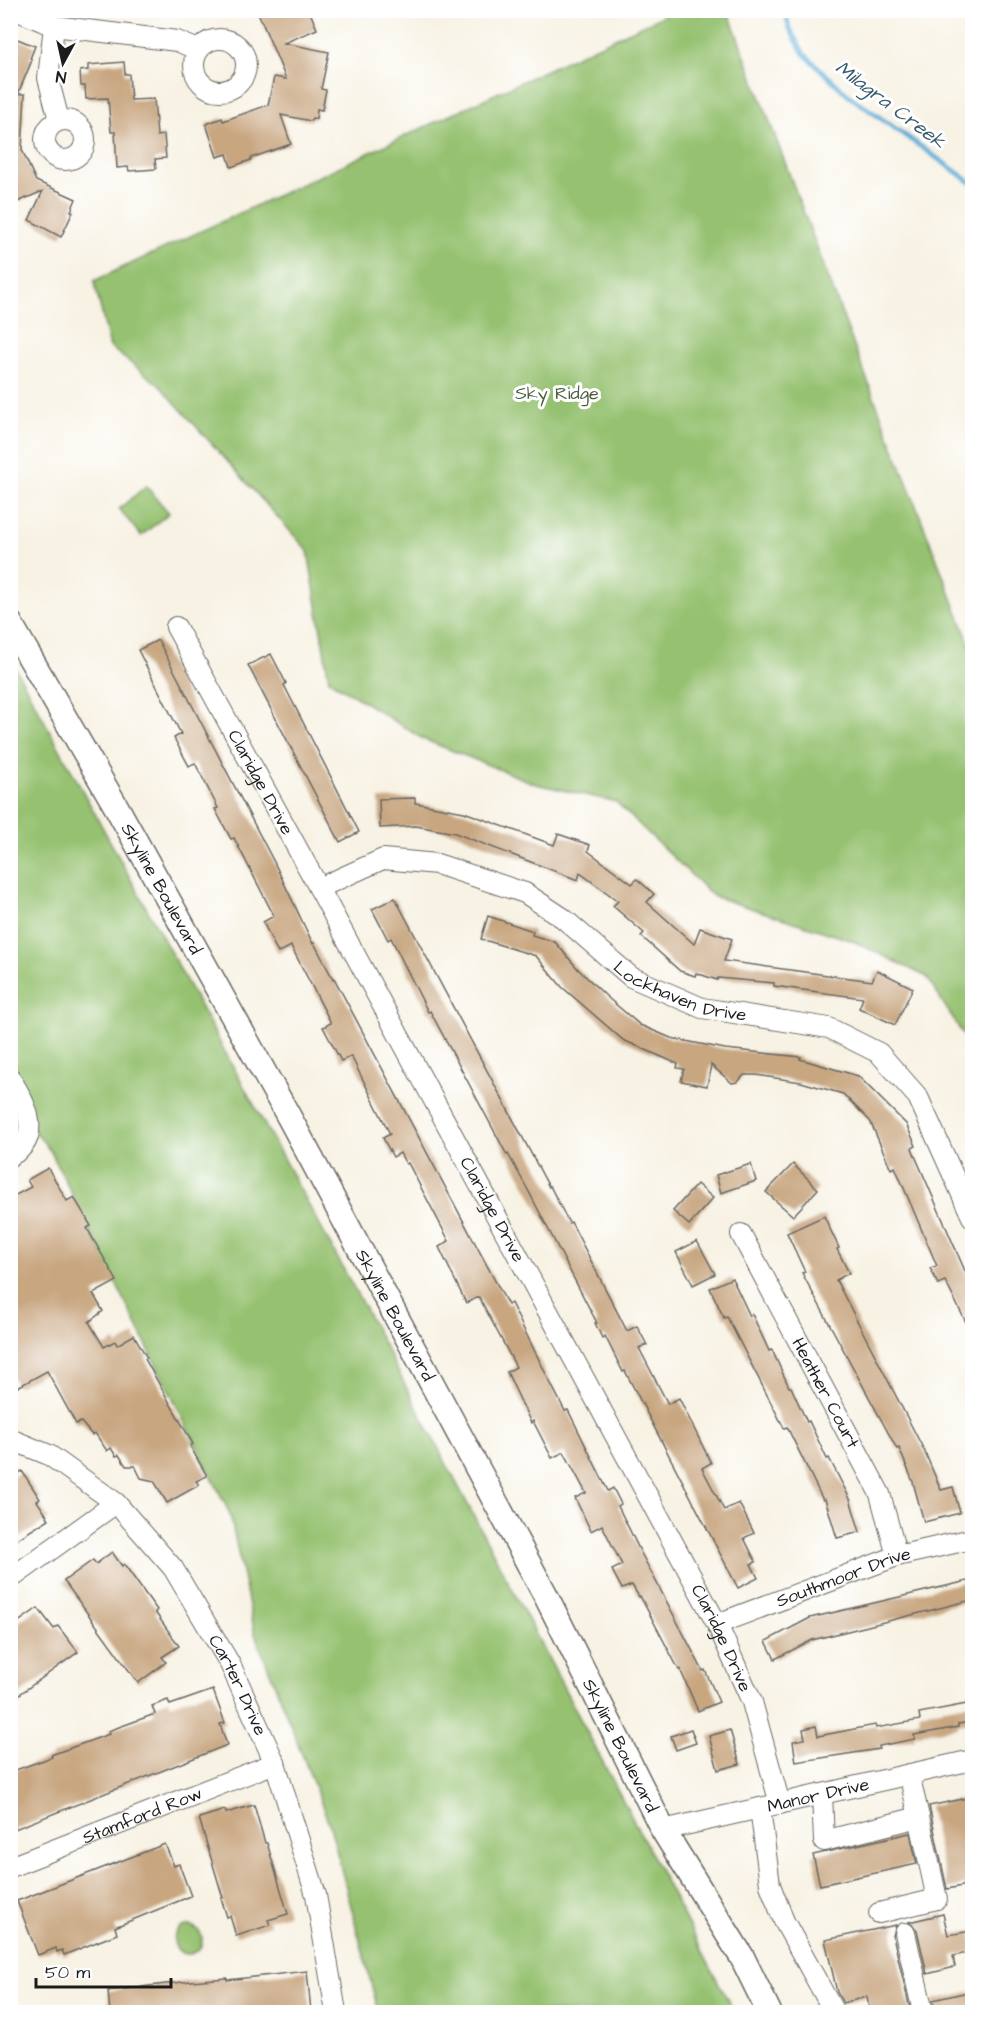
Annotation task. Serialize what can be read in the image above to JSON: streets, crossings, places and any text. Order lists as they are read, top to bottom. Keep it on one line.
{"streets":{"main road":["Skyline Boulevard"],"street":["Claridge Drive","Lockhaven Drive","Heather Court","Southmoor Drive","Carter Drive","Manor Drive","Stamford Row"]},"crossings":[["Claridge Drive","Lockhaven Drive"],["Claridge Drive","Southmoor Drive"],["Claridge Drive","Manor Drive"],["Skyline Boulevard","Manor Drive"],["Heather Court","Southmoor Drive"],["Carter Drive","Stamford Row"]],"water":["Milagra Creek"],"parks":["Sky Ridge"],"scale_bar":"50 m","north":"bottom"}
